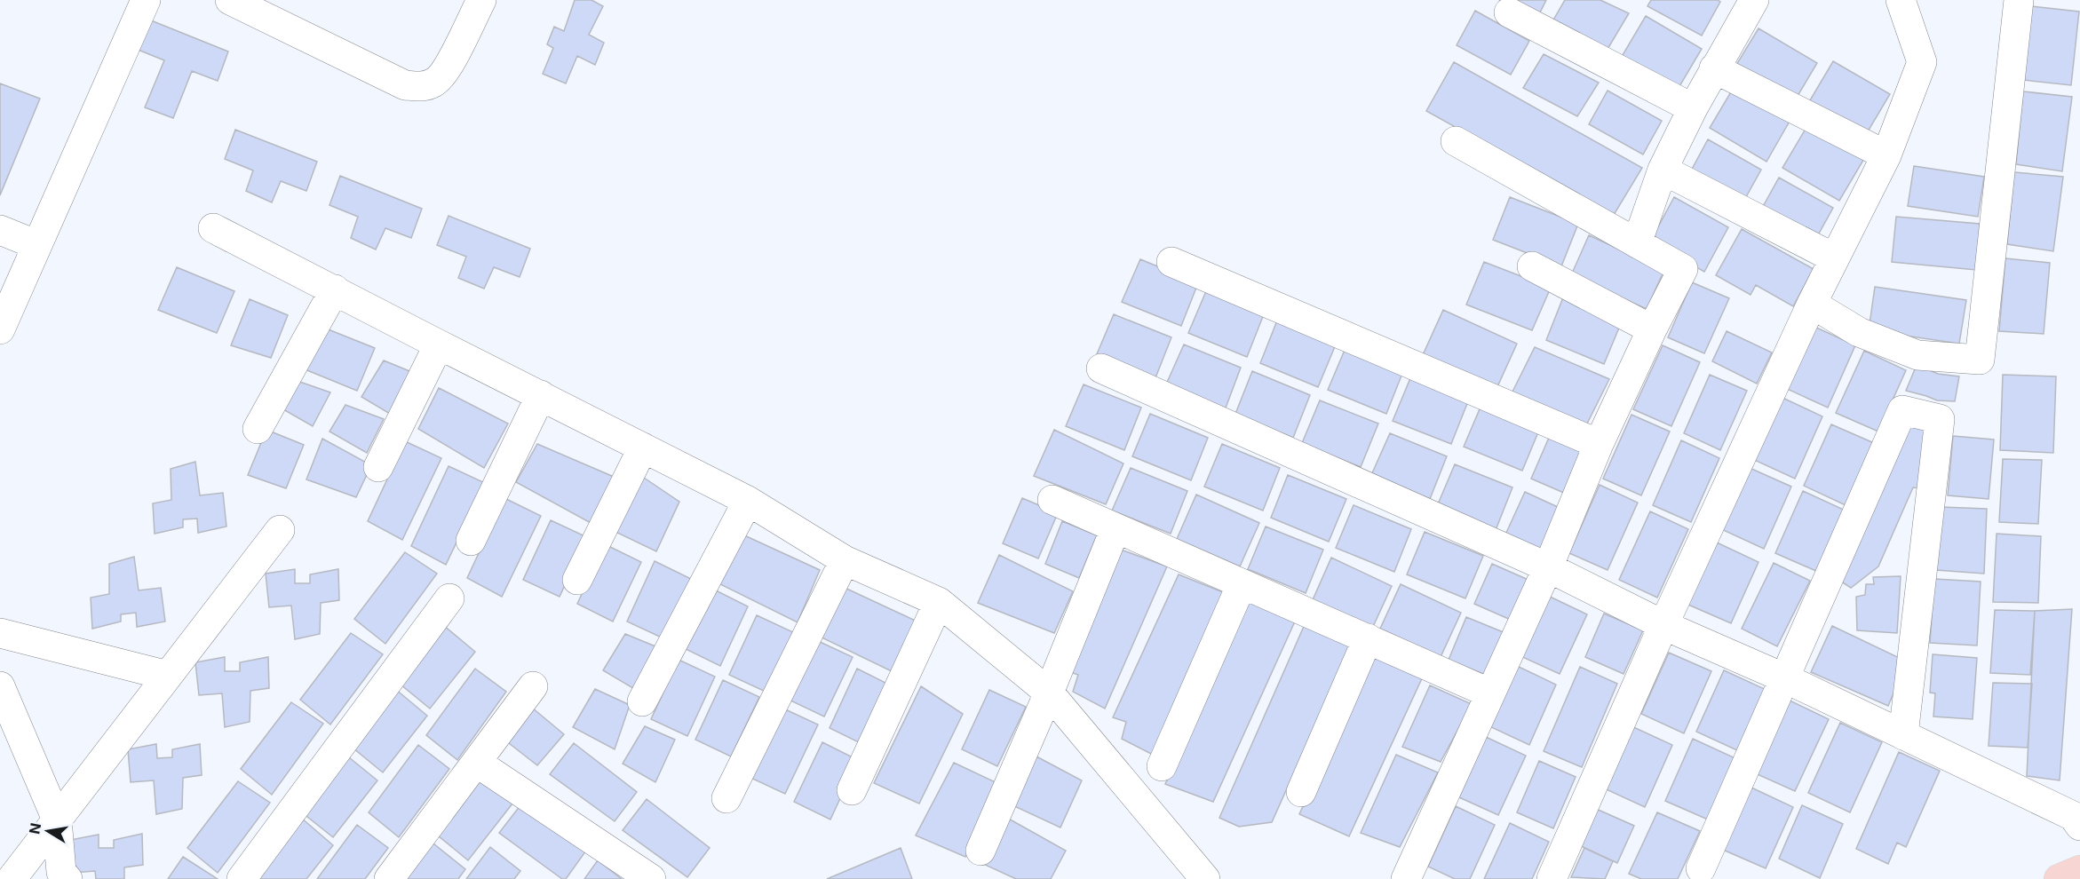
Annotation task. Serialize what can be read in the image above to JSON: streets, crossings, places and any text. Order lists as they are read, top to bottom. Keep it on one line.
{"north":"left"}
